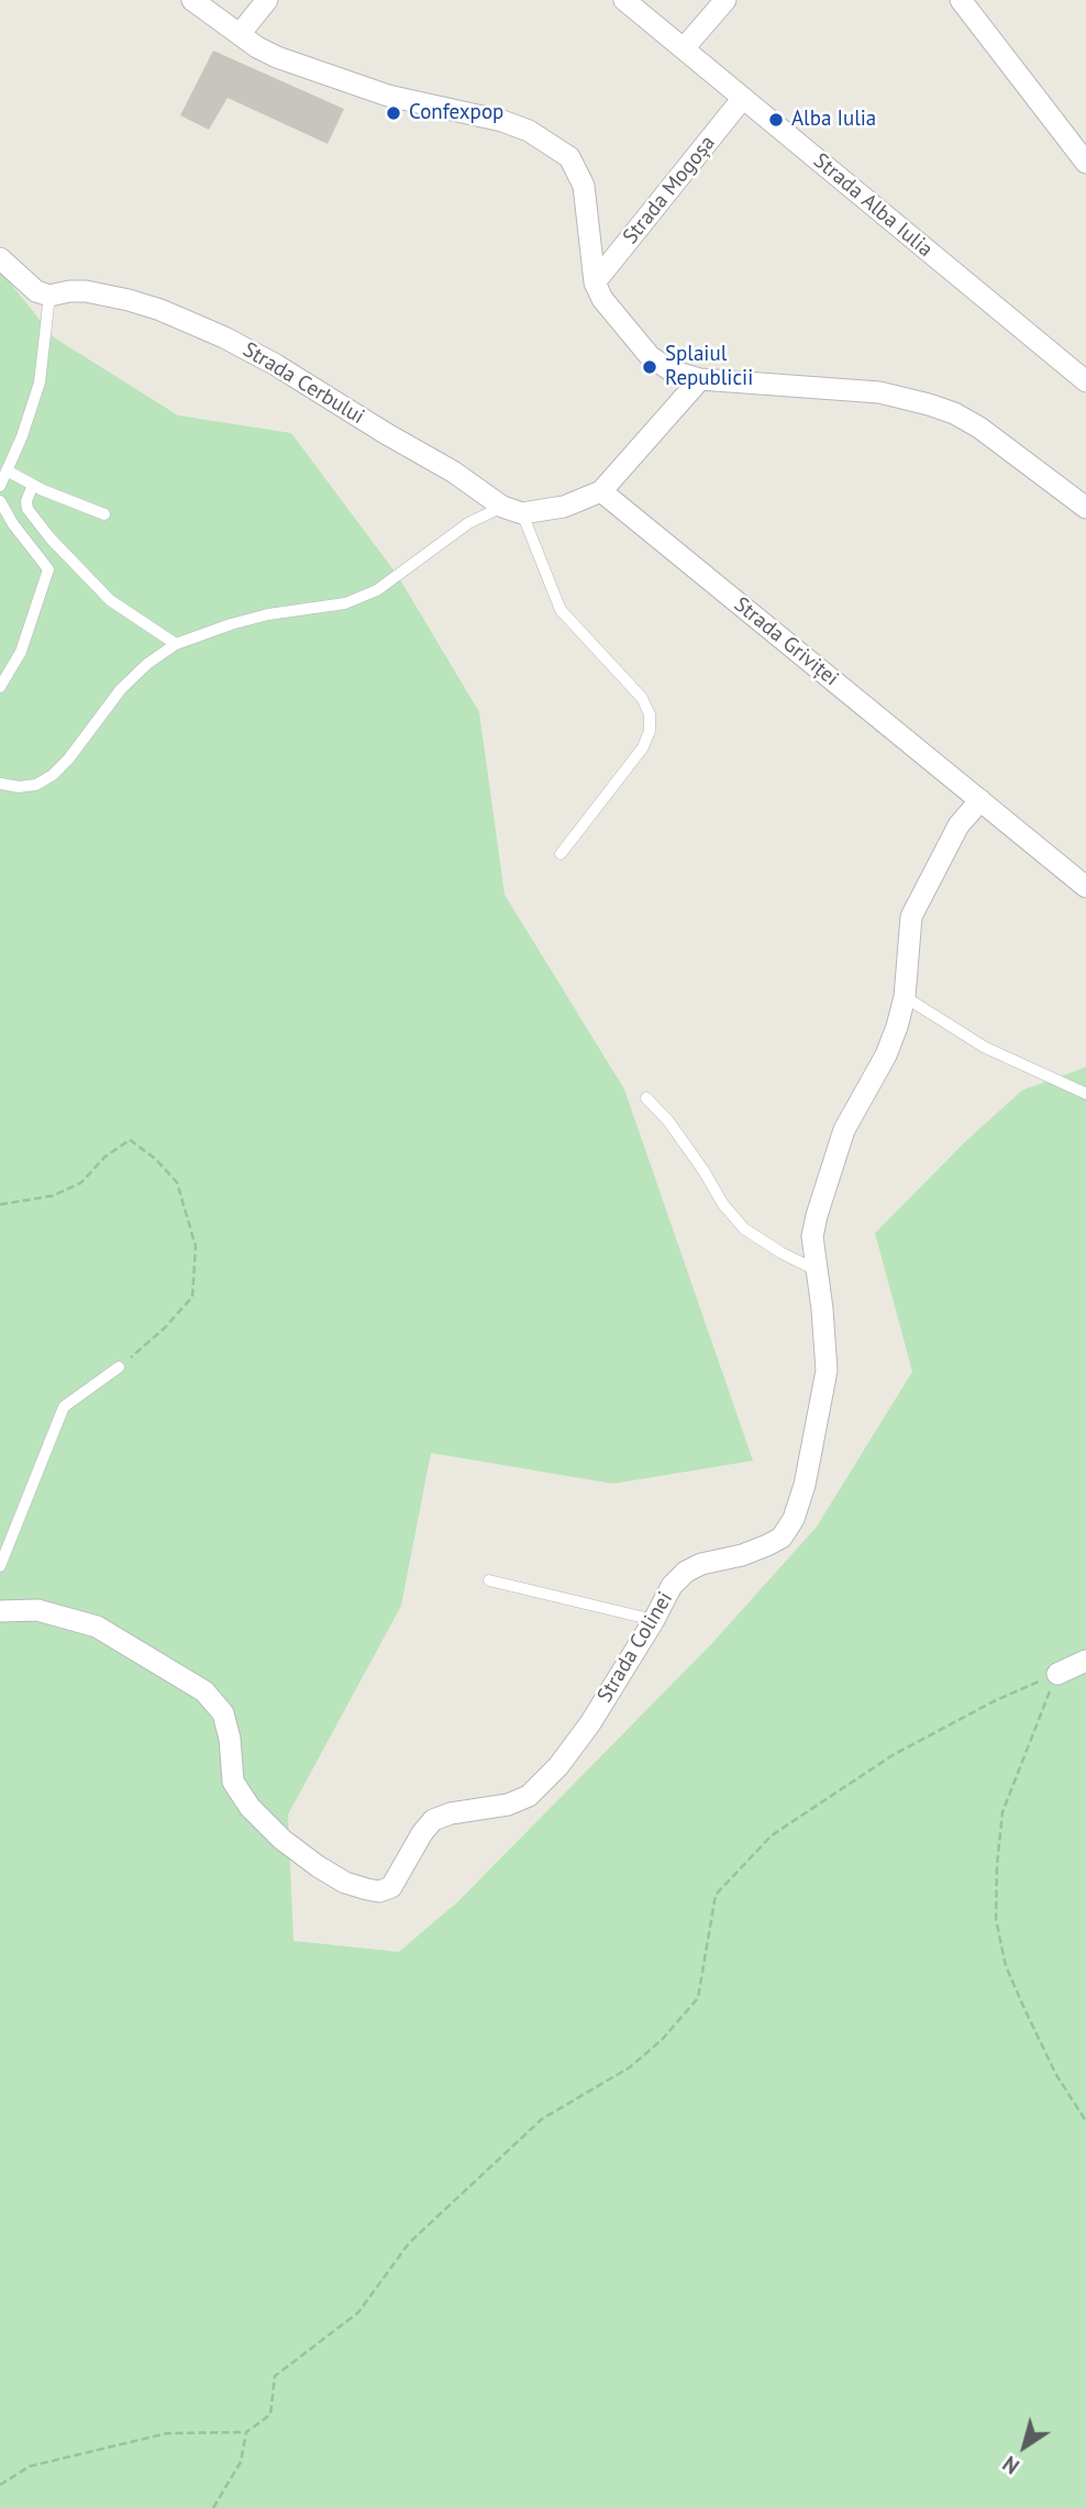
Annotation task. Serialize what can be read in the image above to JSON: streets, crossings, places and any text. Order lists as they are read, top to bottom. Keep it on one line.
{"streets":{"street":["Strada Mogoșa","Strada Alba Iulia","Strada Cerbului","Strada Griviței","Strada Colinei"]},"crossings":[["Strada Mogoșa","Strada Alba Iulia"],["Strada Griviței","Strada Colinei"]],"places":["Confexpop","Alba Iulia","Splaiul Republicii"],"north":"bottom left"}
